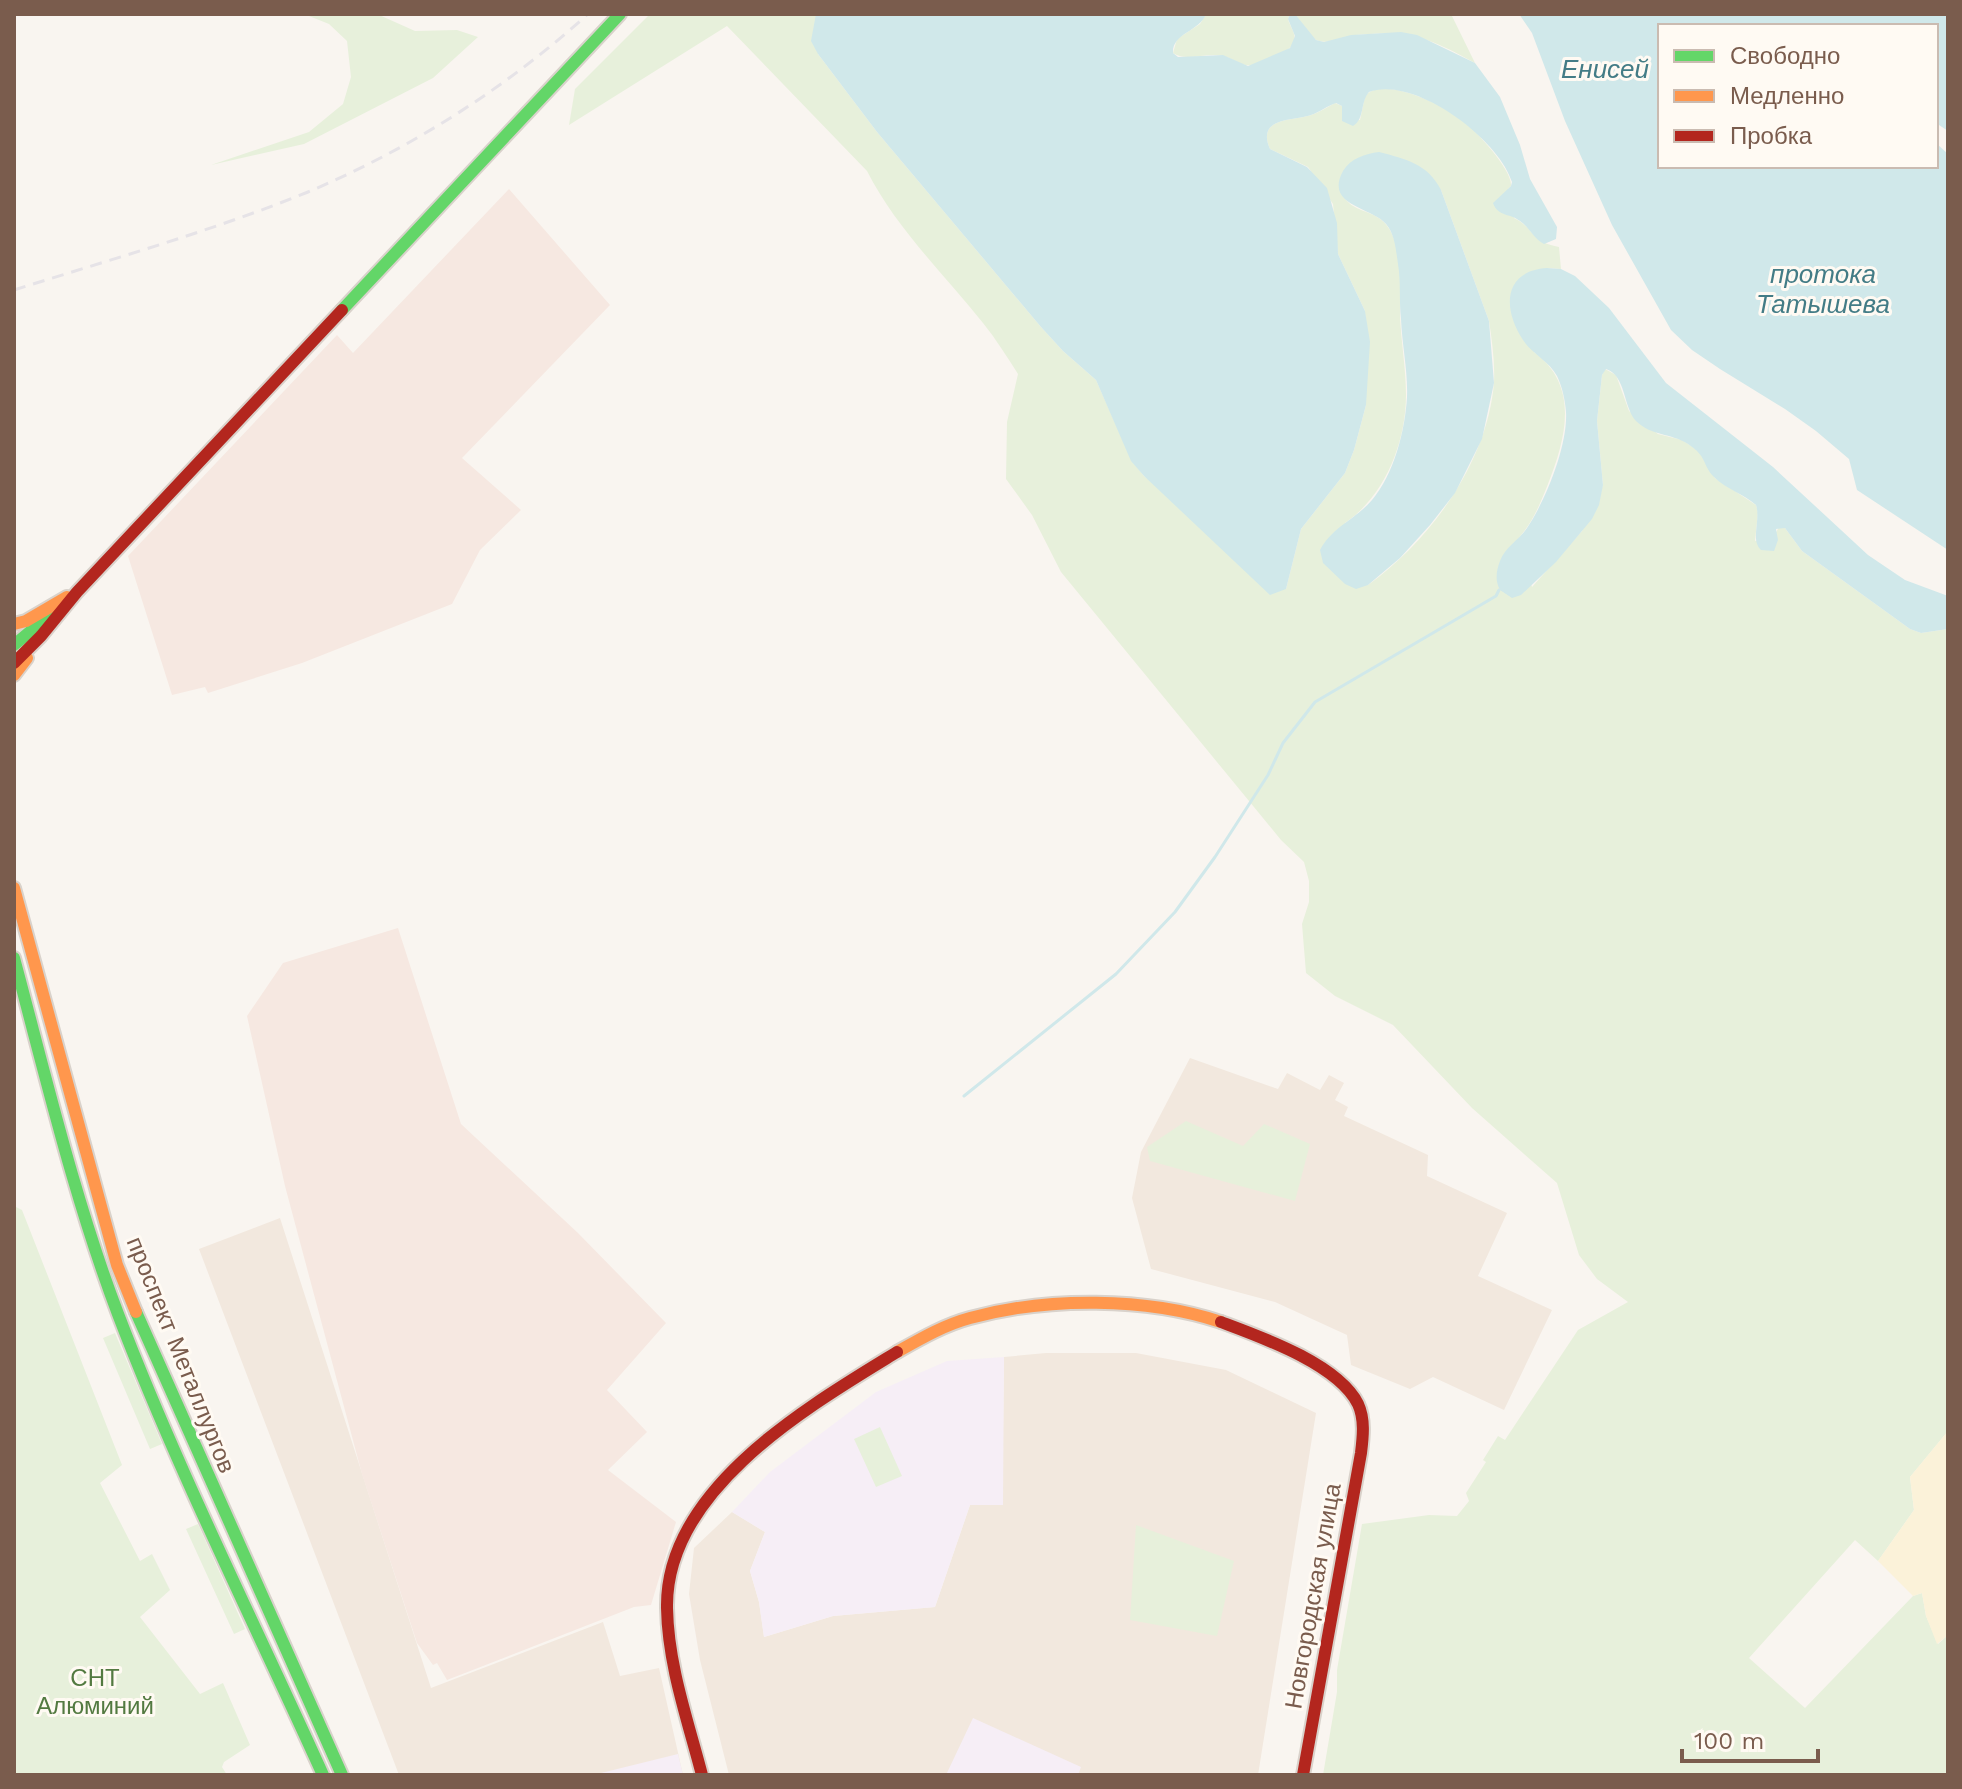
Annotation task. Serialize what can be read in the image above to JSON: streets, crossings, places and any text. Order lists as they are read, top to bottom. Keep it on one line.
{"streets":{"main road":["проспект Металлургов","Новгородская улица"]},"water":["Енисей","протока Татышева"],"parks":["СНТ Алюминий"],"legend":["Свободно","Медленно","Пробка"],"scale_bar":"100 m"}
